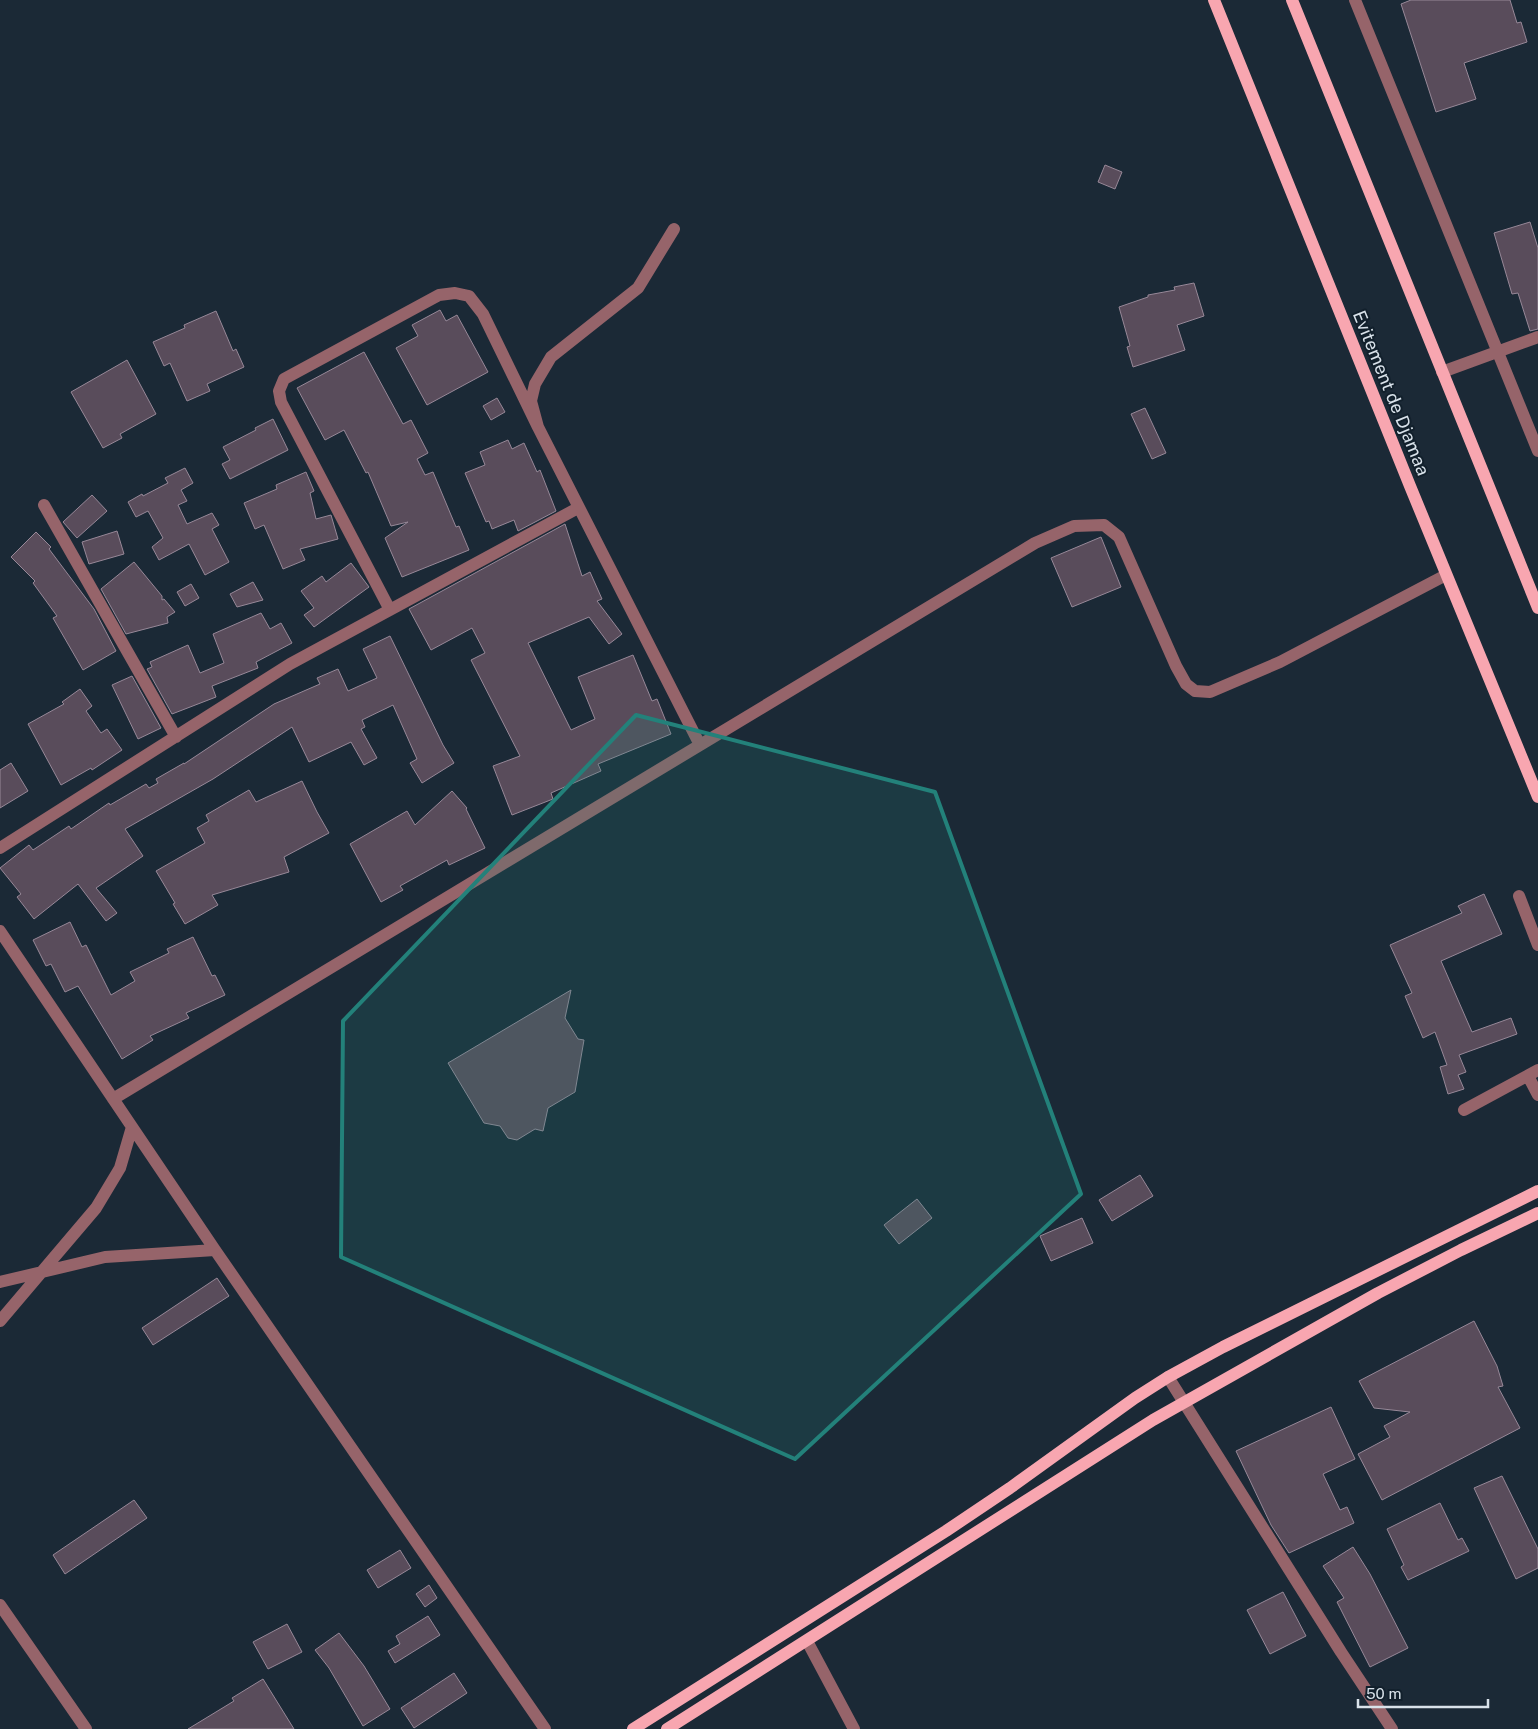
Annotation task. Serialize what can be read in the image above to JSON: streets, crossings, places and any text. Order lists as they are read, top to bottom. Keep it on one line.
{"streets":{"main road":["Evitement de Djamaa"]},"scale_bar":"50 m"}
